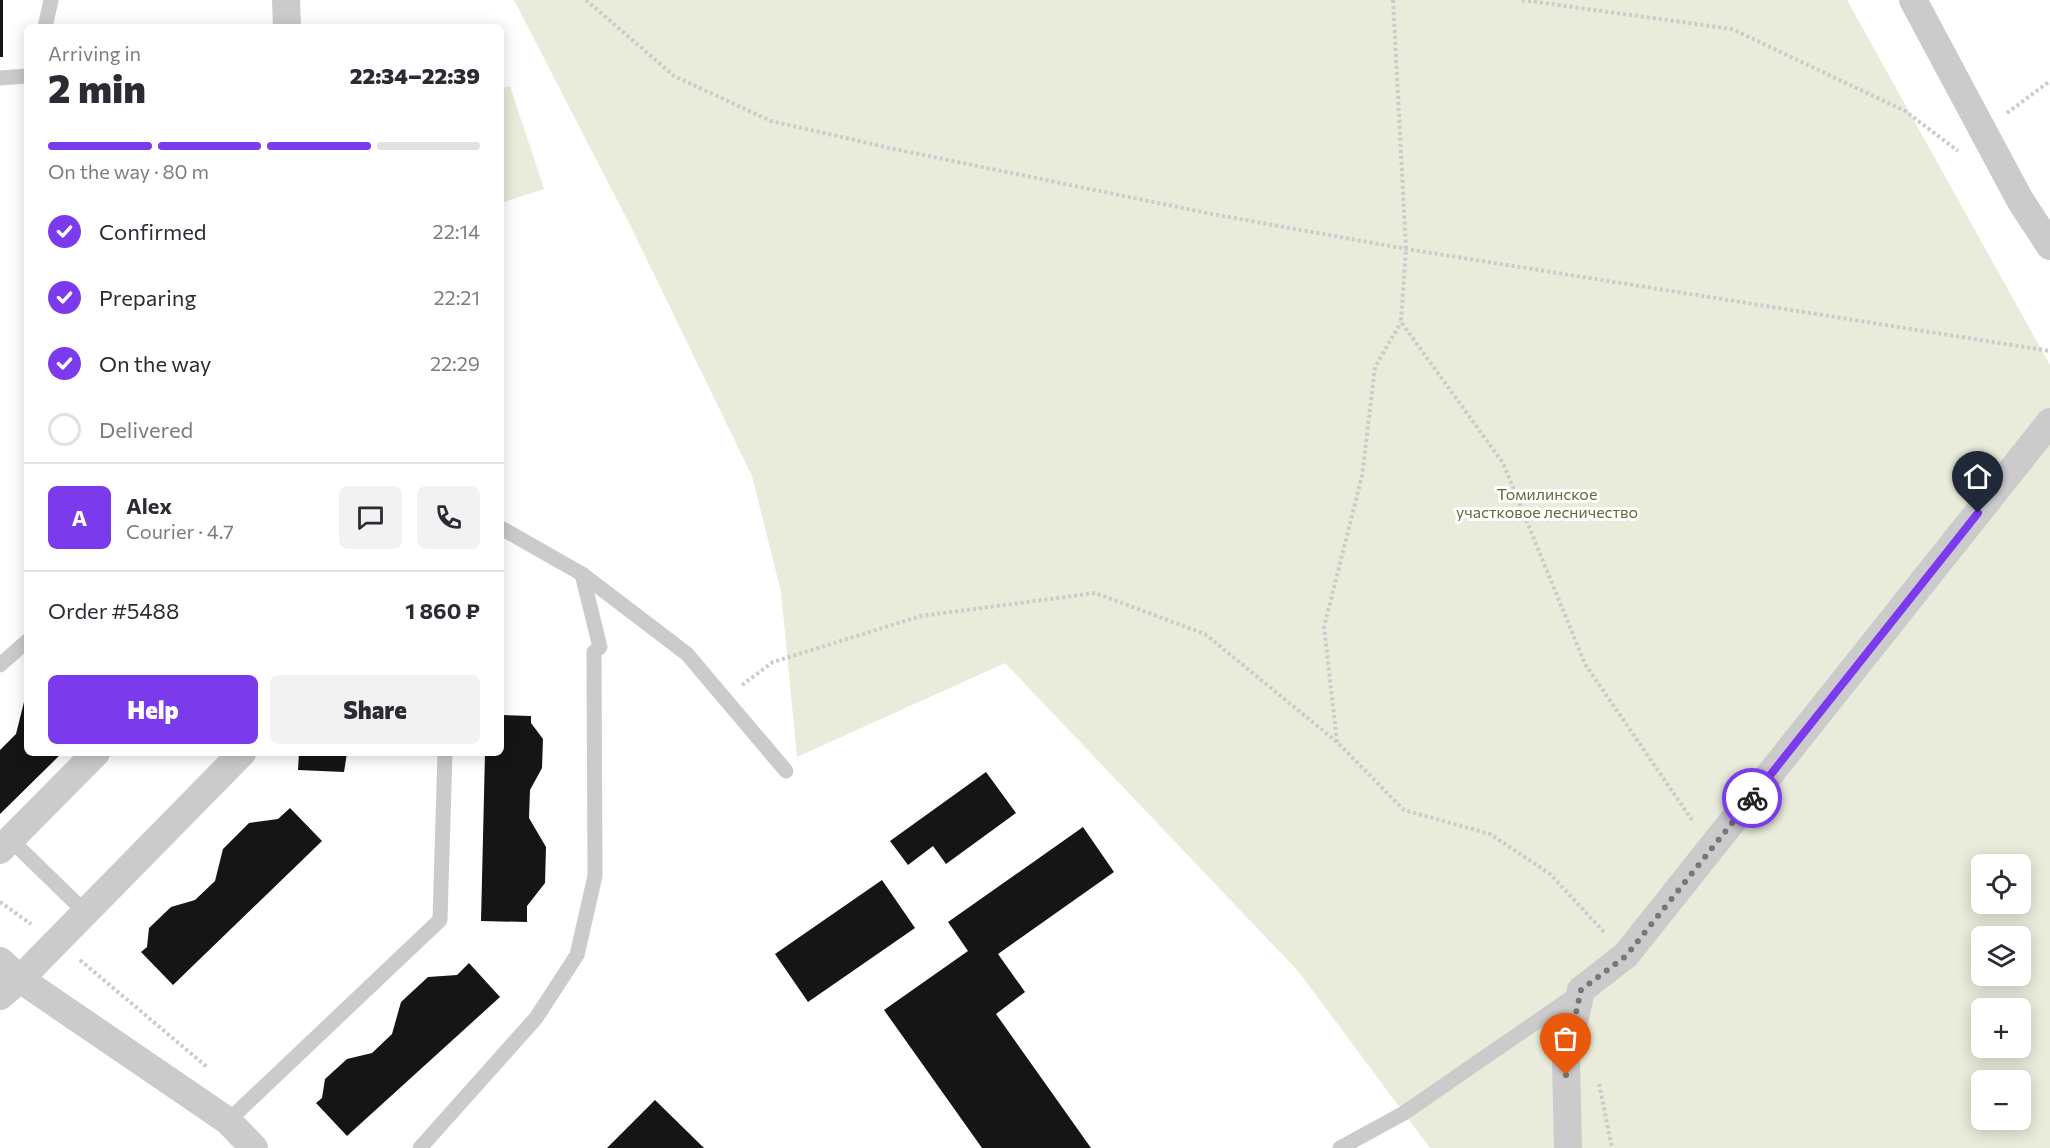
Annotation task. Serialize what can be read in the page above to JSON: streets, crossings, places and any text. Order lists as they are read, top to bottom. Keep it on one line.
{"parks":["Томилинское участковое лесничество"],"page":{"heading":["2 min","Arriving in","22:34–22:39"],"panel":["Alex","Courier · 4.7","Order #5488","1 860 ₽"],"bar":"On the way · 80 m","list":[["Confirmed","22:14"],["Preparing","22:21"],["On the way","22:29"],"Delivered"],"round":"A","buttons":["Help","Share"],"map_buttons":["+","−"]}}
